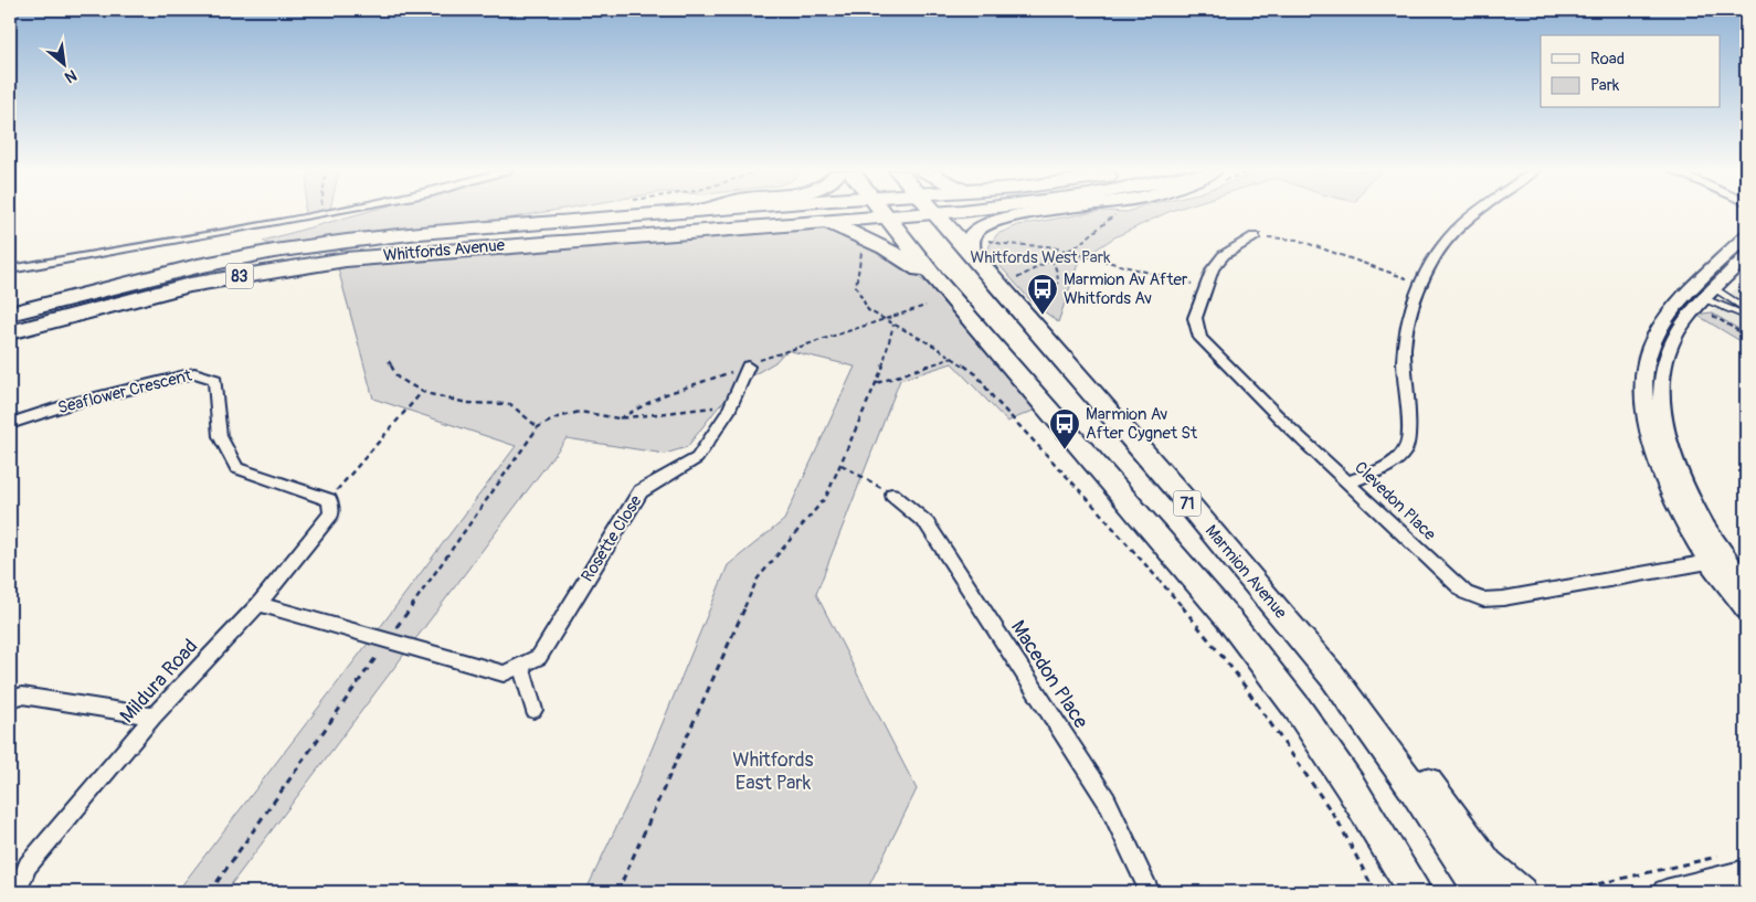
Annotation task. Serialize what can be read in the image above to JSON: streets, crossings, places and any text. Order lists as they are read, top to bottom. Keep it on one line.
{"streets":{"main road":["Whitfords Avenue","83","71","Marmion Avenue"],"street":["Seaflower Crescent","Clevedon Place","Rosette Close","Macedon Place","Mildura Road"]},"crossings":[["Seaflower Crescent","Mildura Road"],["Rosette Close","Mildura Road"]],"parks":["Whitfords West Park","Whitfords East Park"],"places":{"bus stop":["Marmion Av After Whitfords Av","Marmion Av After Cygnet St"]},"legend":["Road","Park"],"north":"bottom right"}
